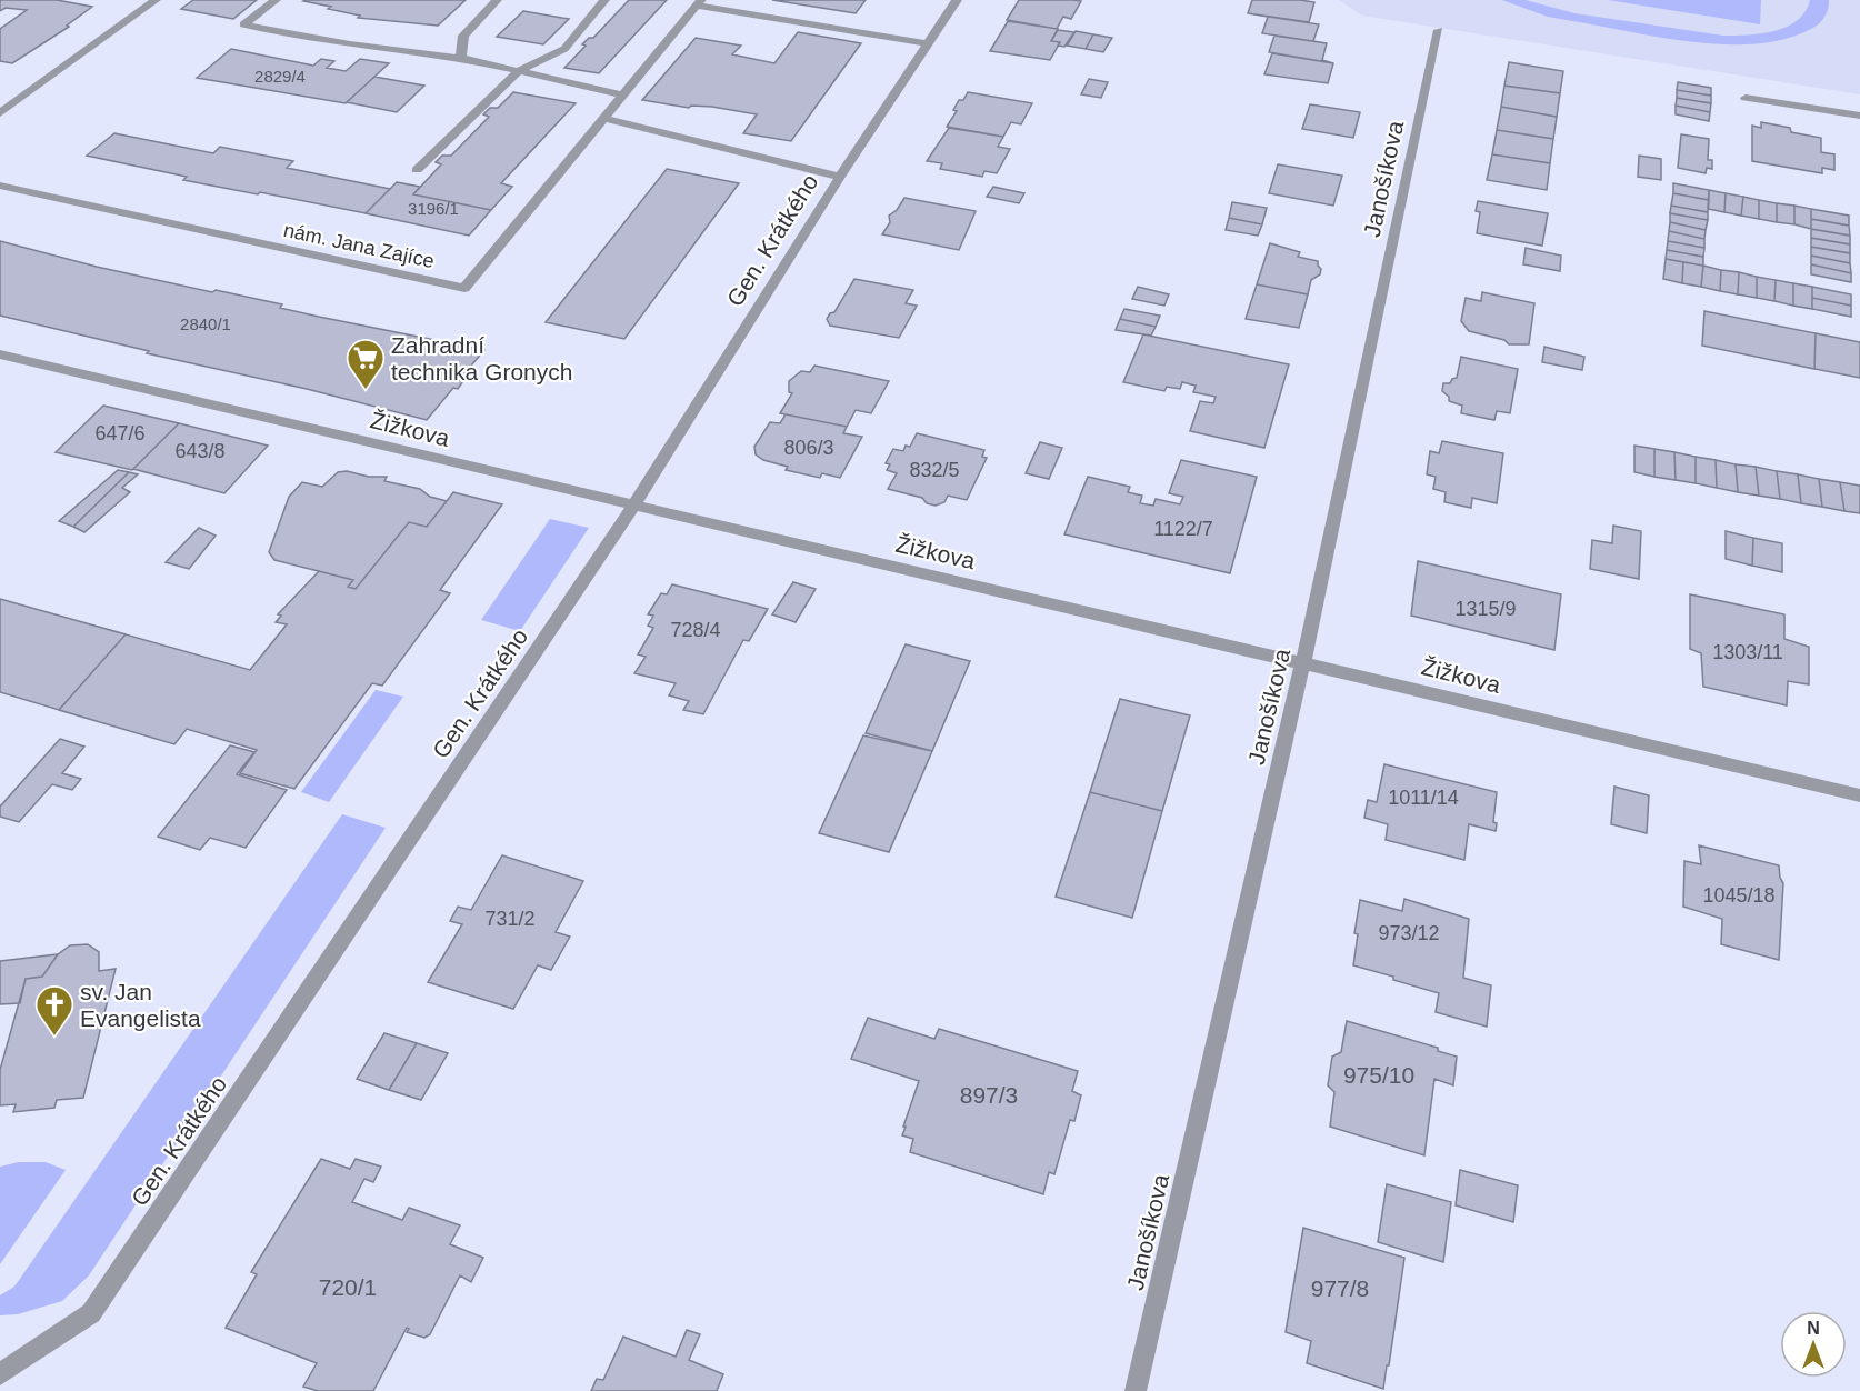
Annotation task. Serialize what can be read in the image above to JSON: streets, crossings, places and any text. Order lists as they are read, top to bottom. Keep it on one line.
{"streets":{"street":["Janošíkova","Gen. Krátkého","nám. Jana Zajíce","Žižkova"]},"crossings":[["Janošíkova","Žižkova"],["Gen. Krátkého","Žižkova"]],"places":{"supermarket":["Zahradní technika Gronych"],"church":["sv. Jan Evangelista"]},"house_numbers":["2829/4","3196/1","2840/1","647/6","806/3","643/8","832/5","1122/7","1315/9","728/4","1303/11","1011/14","1045/18","731/2","973/12","975/10","897/3","720/1","977/8"],"north":"top"}
